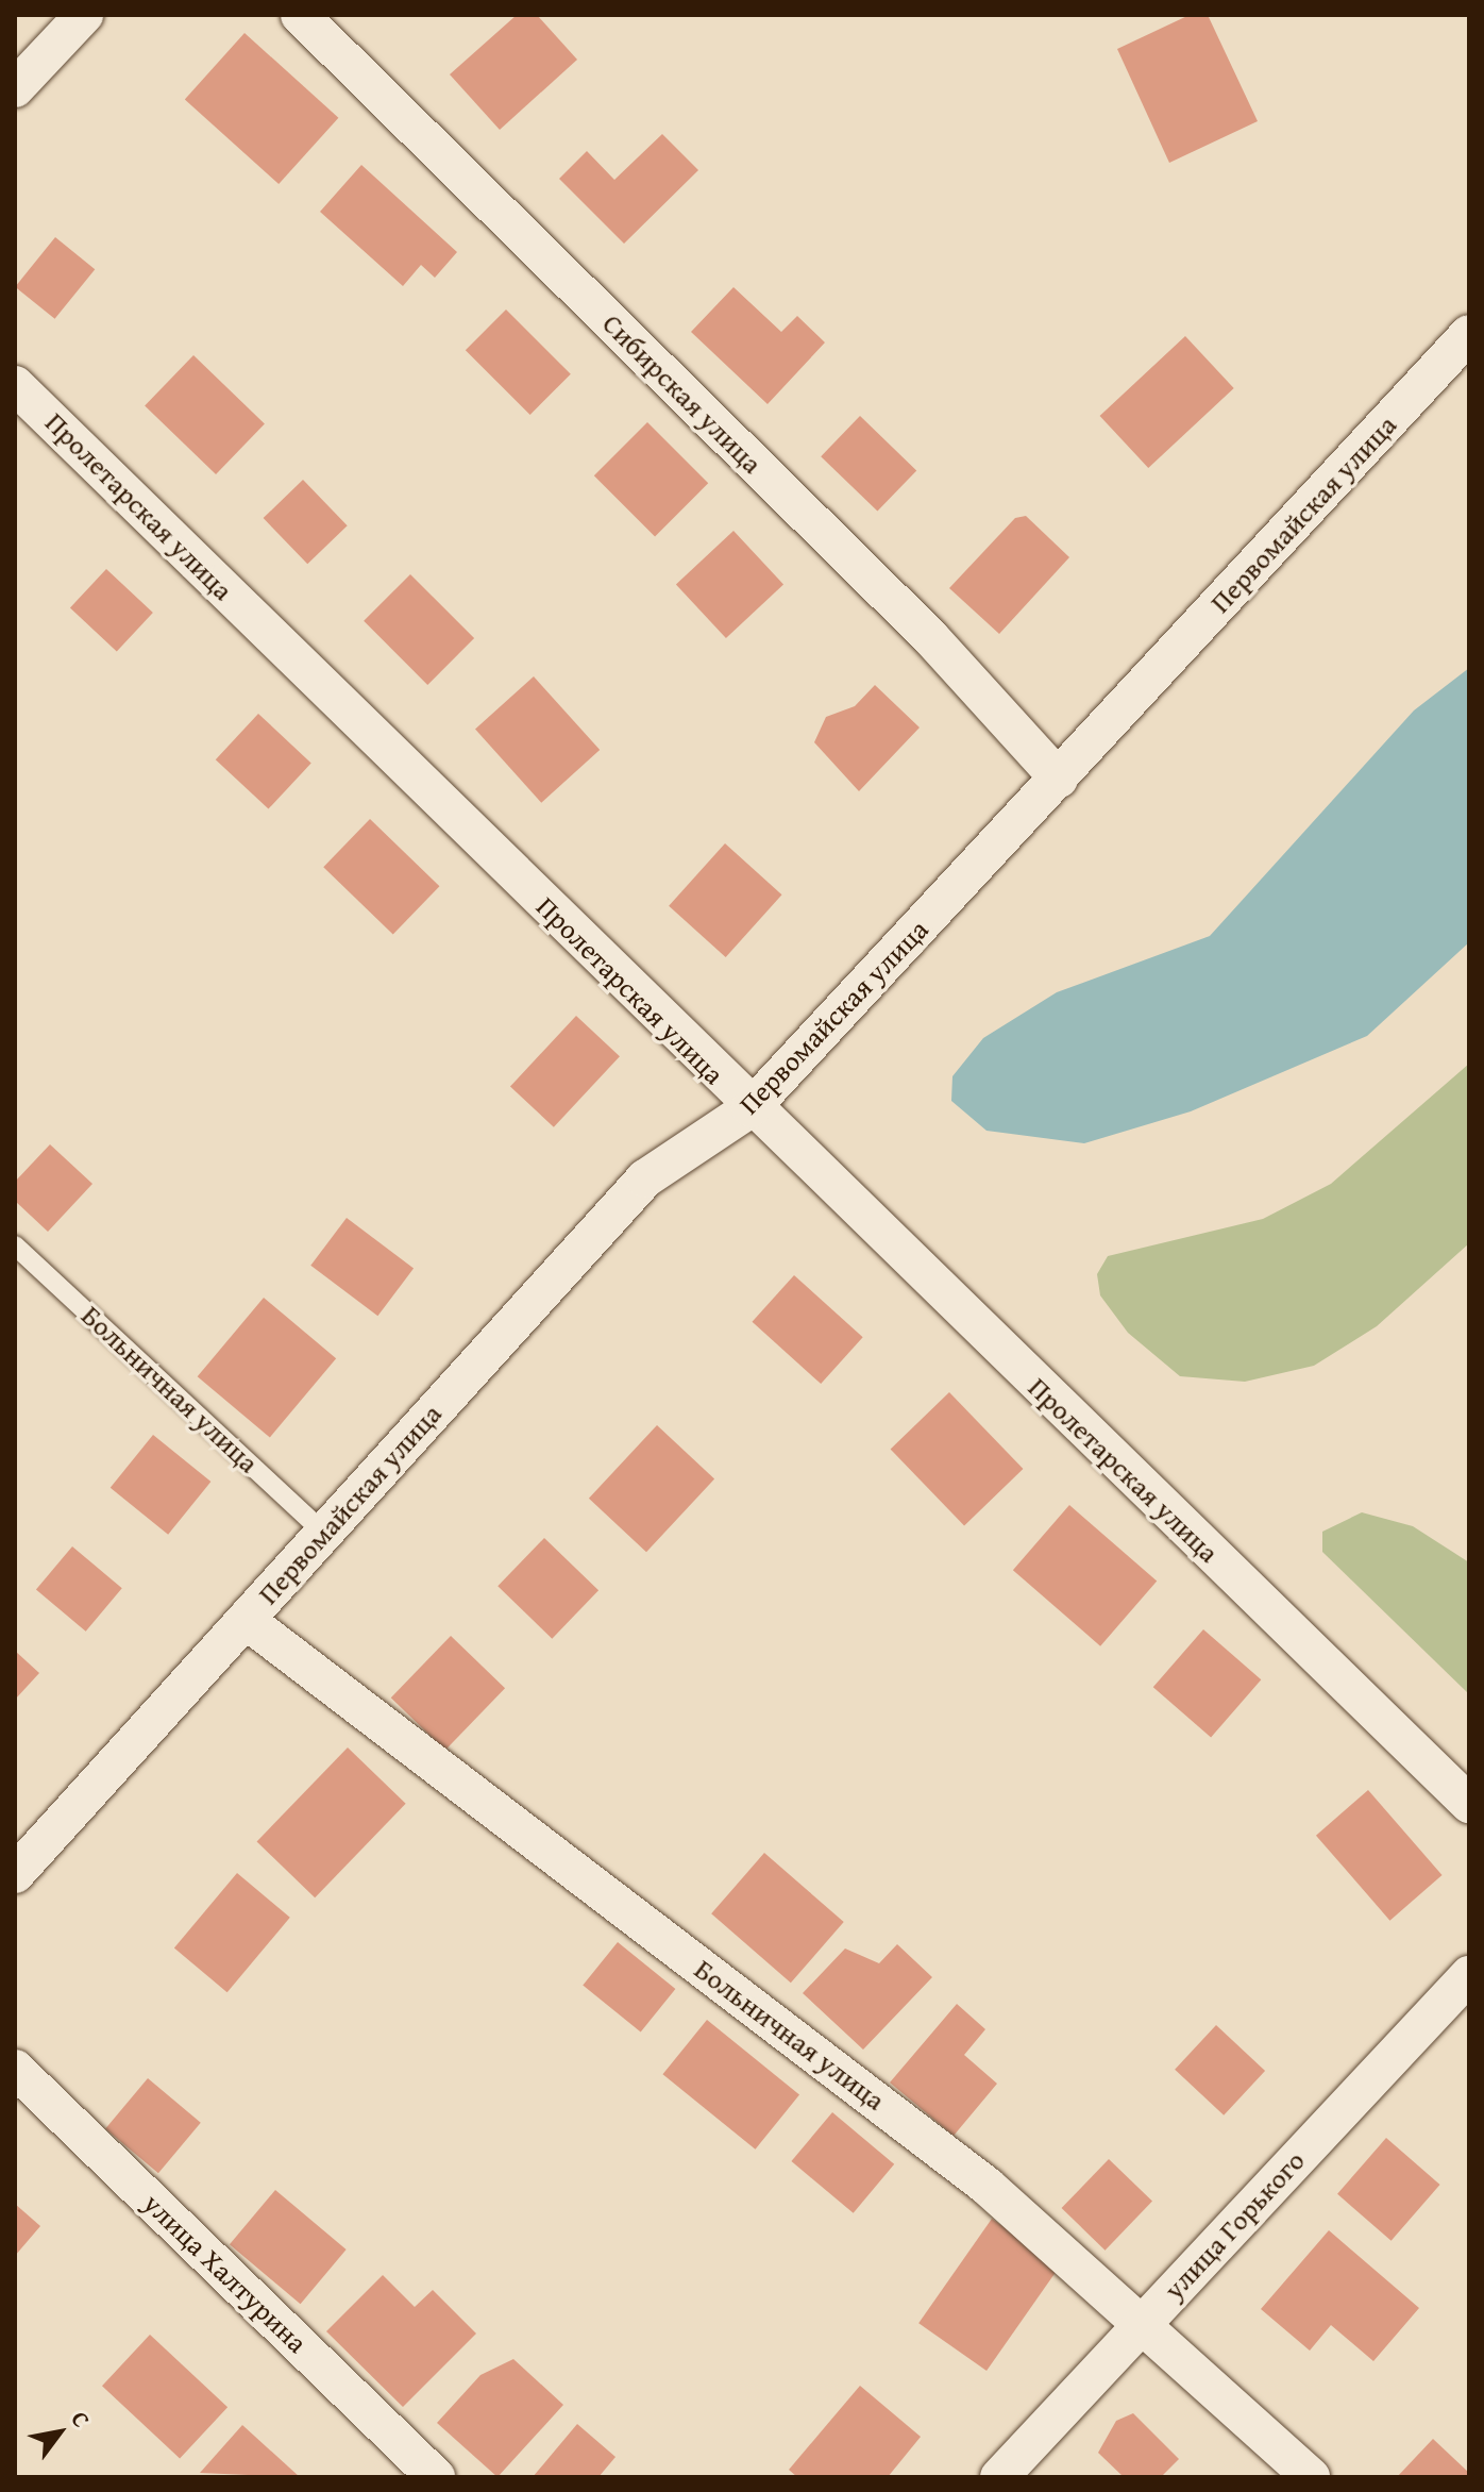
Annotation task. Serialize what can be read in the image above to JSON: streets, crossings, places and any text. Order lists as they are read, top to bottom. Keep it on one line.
{"streets":{"street":["Сибирская улица","Пролетарская улица","Первомайская улица","Больничная улица","улица Горького","улица Халтурина"]},"crossings":[["Сибирская улица","Первомайская улица"],["Пролетарская улица","Первомайская улица"],["Первомайская улица","Больничная улица"],["Больничная улица","улица Горького"]],"north":"top right"}
